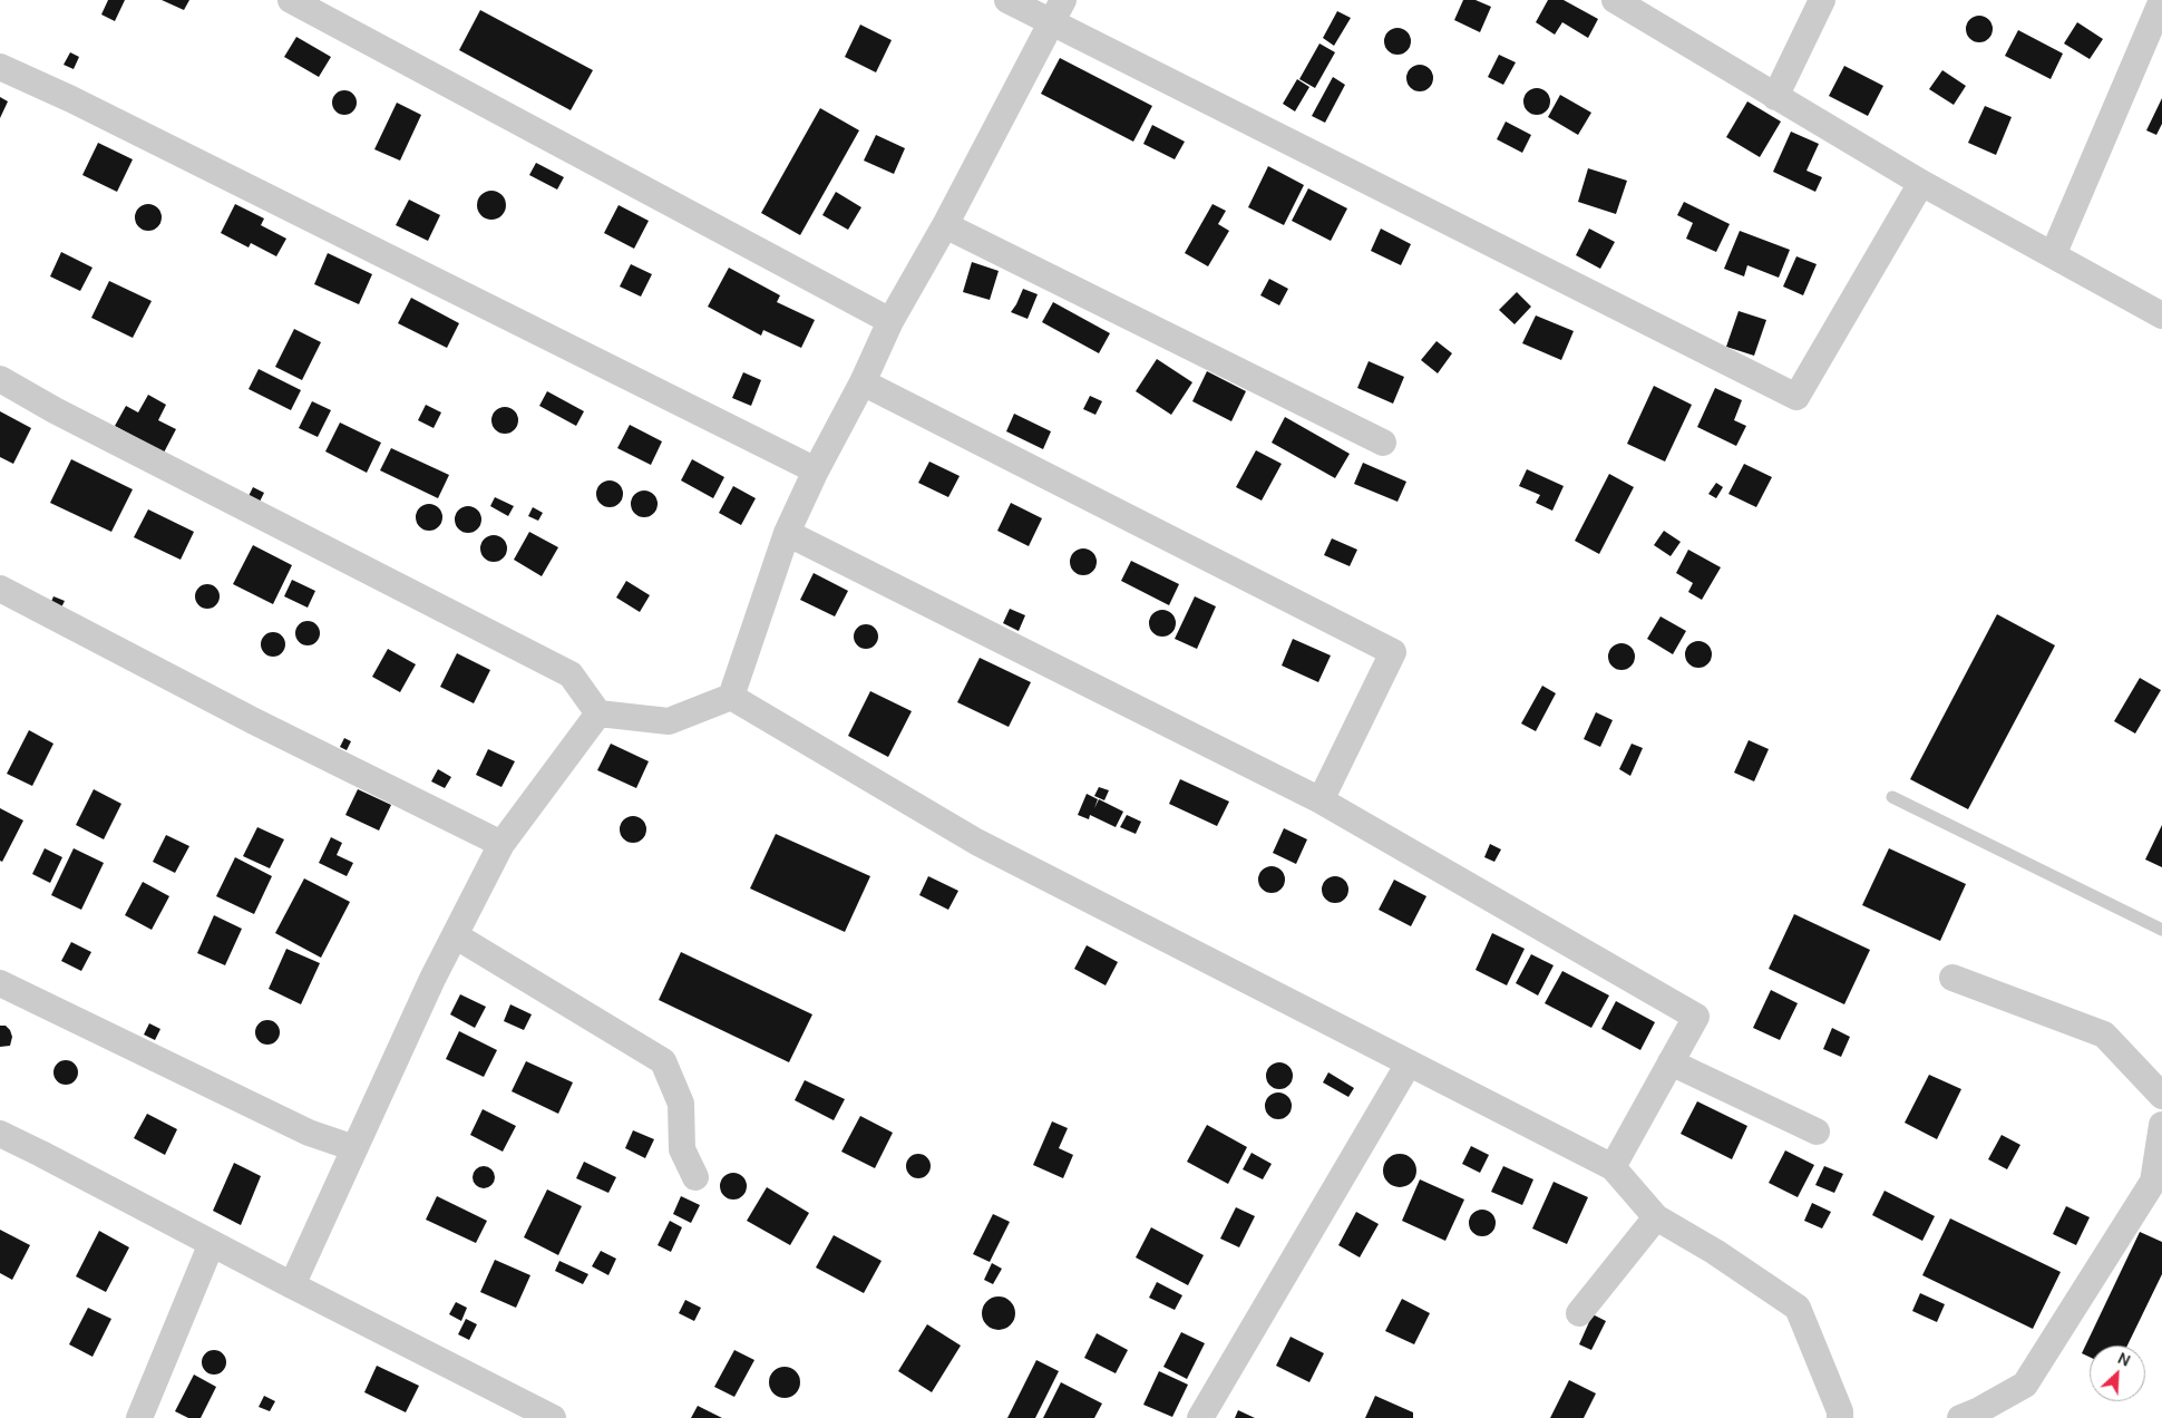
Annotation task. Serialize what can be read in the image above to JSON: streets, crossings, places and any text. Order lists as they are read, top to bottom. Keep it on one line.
{"north":"top right"}
